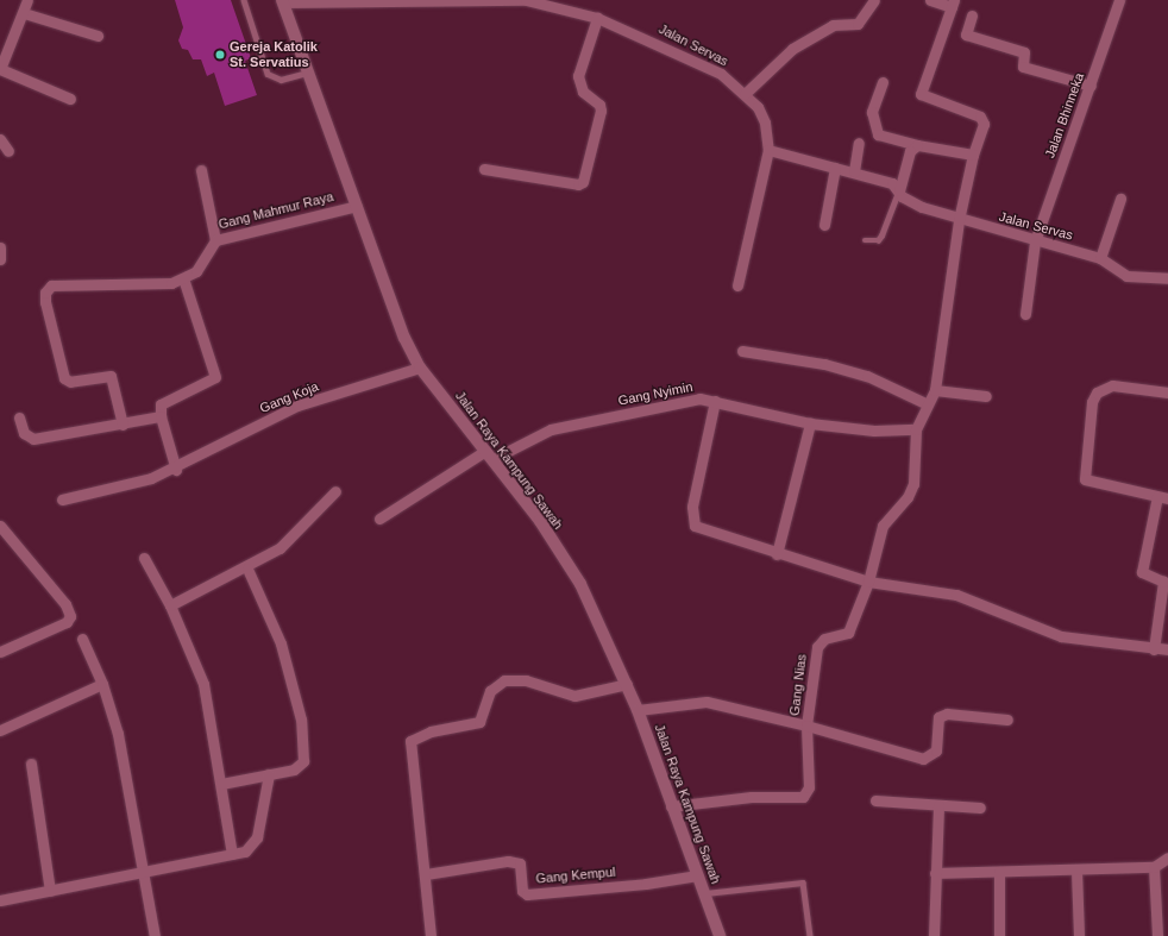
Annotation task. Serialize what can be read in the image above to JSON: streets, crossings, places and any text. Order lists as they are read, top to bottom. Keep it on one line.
{"streets":{"street":["Jalan Servas","Jalan Bhinneka","Gang Mahmur Raya","Gang Nyimin","Gang Koja","Jalan Raya Kampung Sawah","Gang Nias","Gang Kempul"]},"crossings":[["Jalan Servas","Jalan Bhinneka"],["Jalan Servas","Jalan Raya Kampung Sawah"],["Gang Mahmur Raya","Jalan Raya Kampung Sawah"],["Gang Nyimin","Jalan Raya Kampung Sawah"],["Gang Nyimin","Gang Nias"],["Gang Koja","Jalan Raya Kampung Sawah"],["Jalan Raya Kampung Sawah","Gang Nias"],["Jalan Raya Kampung Sawah","Gang Kempul"]],"places":["Gereja Katolik St. Servatius"]}
